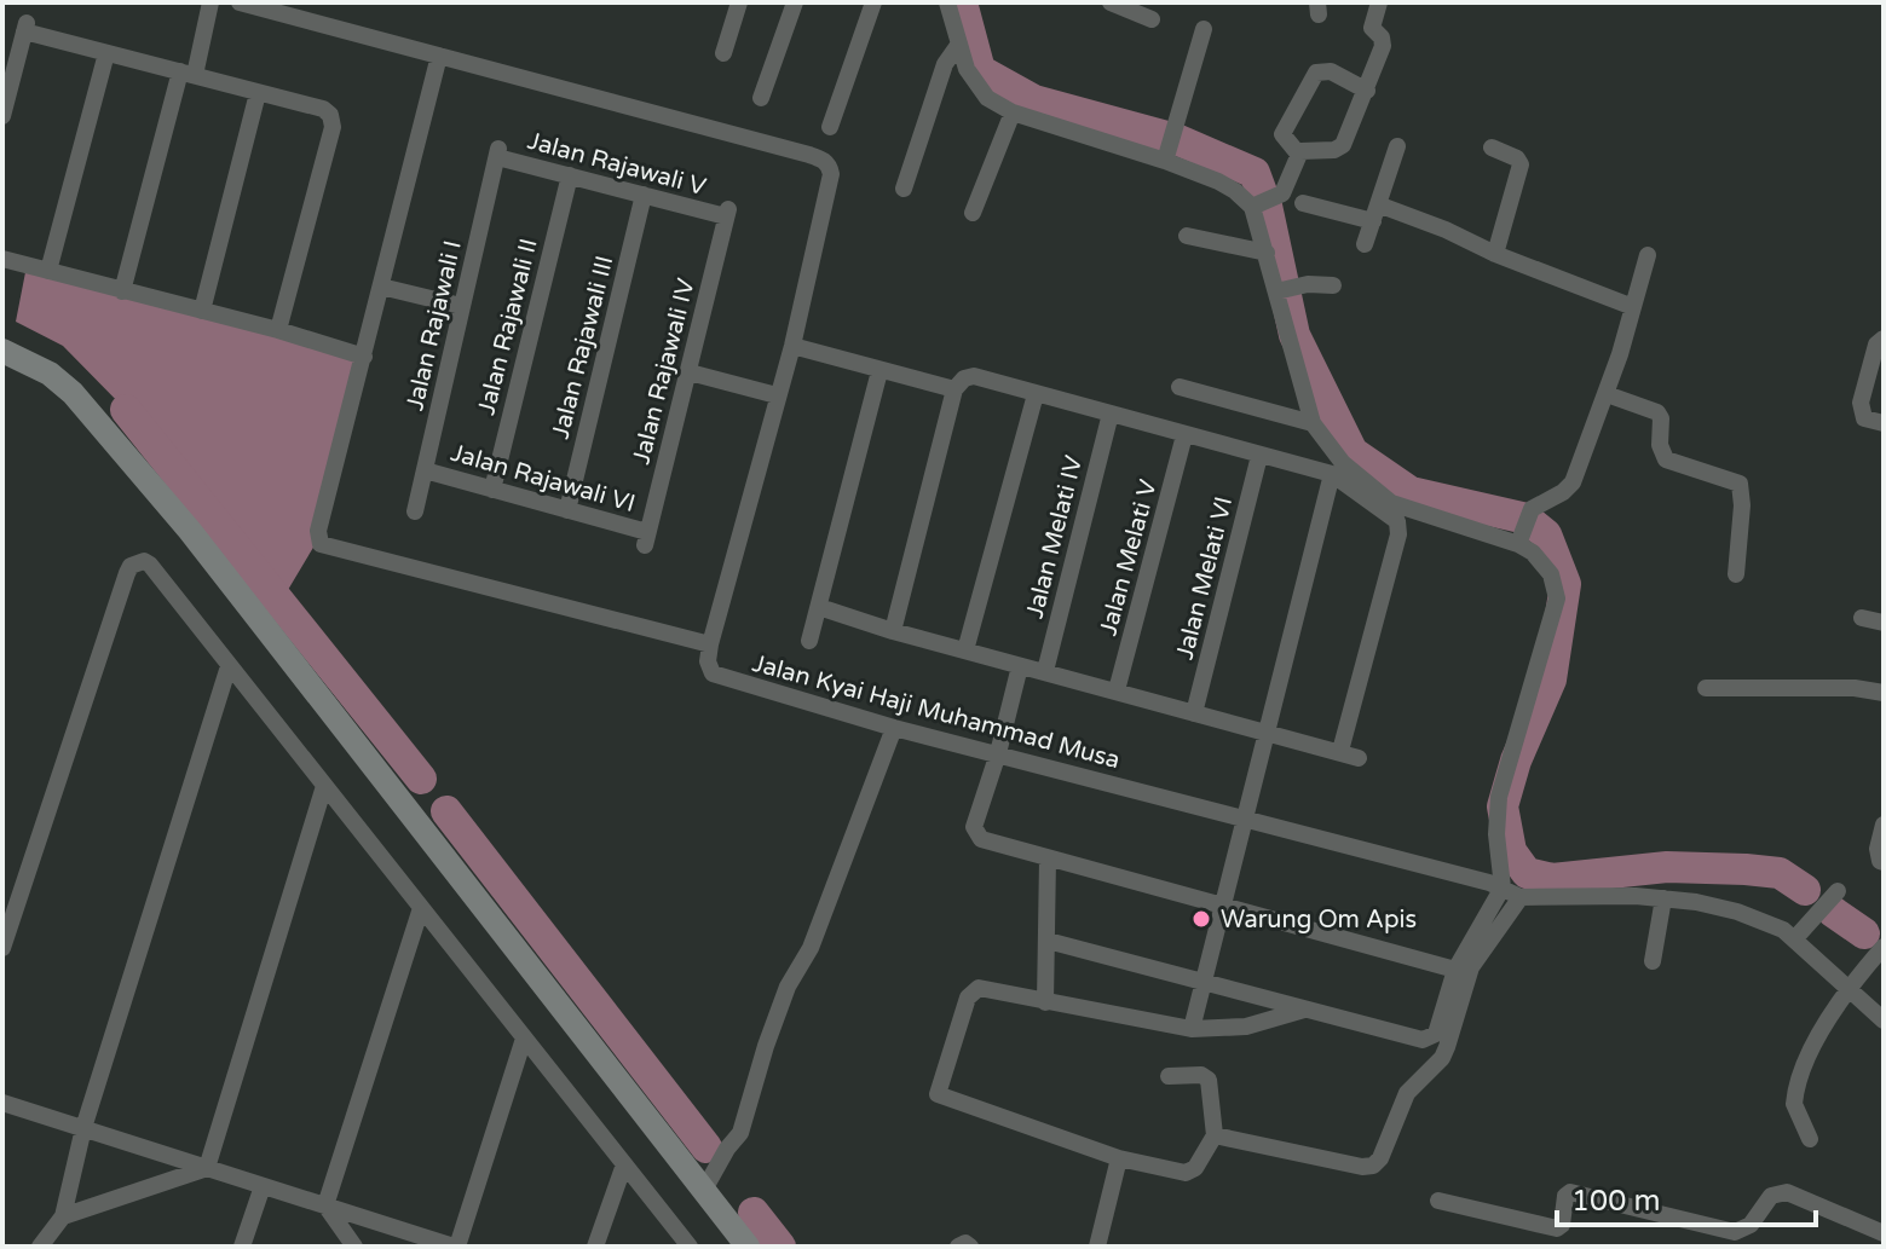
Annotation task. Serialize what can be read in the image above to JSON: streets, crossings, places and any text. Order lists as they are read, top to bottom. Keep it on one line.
{"streets":{"street":["Jalan Rajawali V","Jalan Rajawali I","Jalan Rajawali II","Jalan Rajawali III","Jalan Rajawali IV","Jalan Rajawali VI","Jalan Melati IV","Jalan Melati V","Jalan Melati VI","Jalan Kyai Haji Muhammad Musa"]},"crossings":[["Jalan Rajawali V","Jalan Rajawali I"],["Jalan Rajawali V","Jalan Rajawali II"],["Jalan Rajawali V","Jalan Rajawali III"],["Jalan Rajawali V","Jalan Rajawali IV"],["Jalan Rajawali I","Jalan Rajawali VI"],["Jalan Rajawali II","Jalan Rajawali VI"],["Jalan Rajawali III","Jalan Rajawali VI"],["Jalan Rajawali IV","Jalan Rajawali VI"]],"places":["Warung Om Apis"],"scale_bar":"100 m"}
